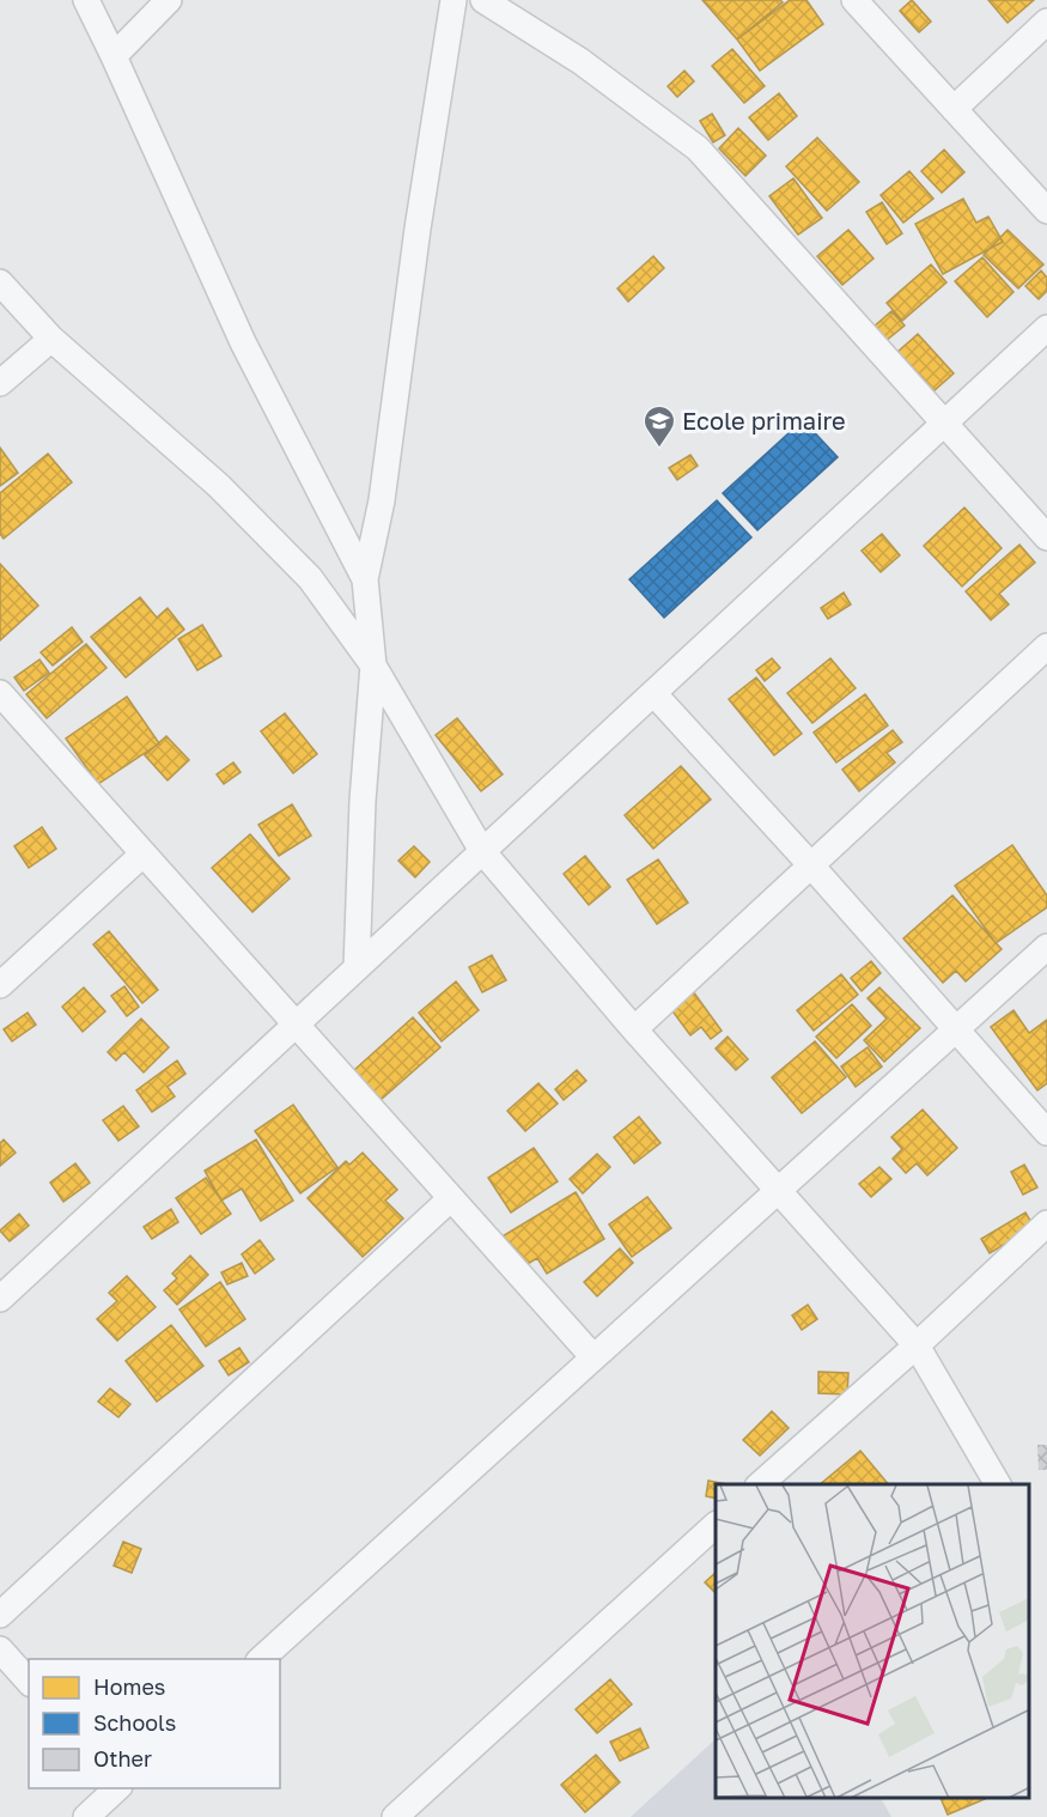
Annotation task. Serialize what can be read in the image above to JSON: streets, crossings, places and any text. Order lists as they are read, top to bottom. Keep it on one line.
{"places":{"school or university":["Ecole primaire"]},"legend":["Homes","Schools","Other"]}
